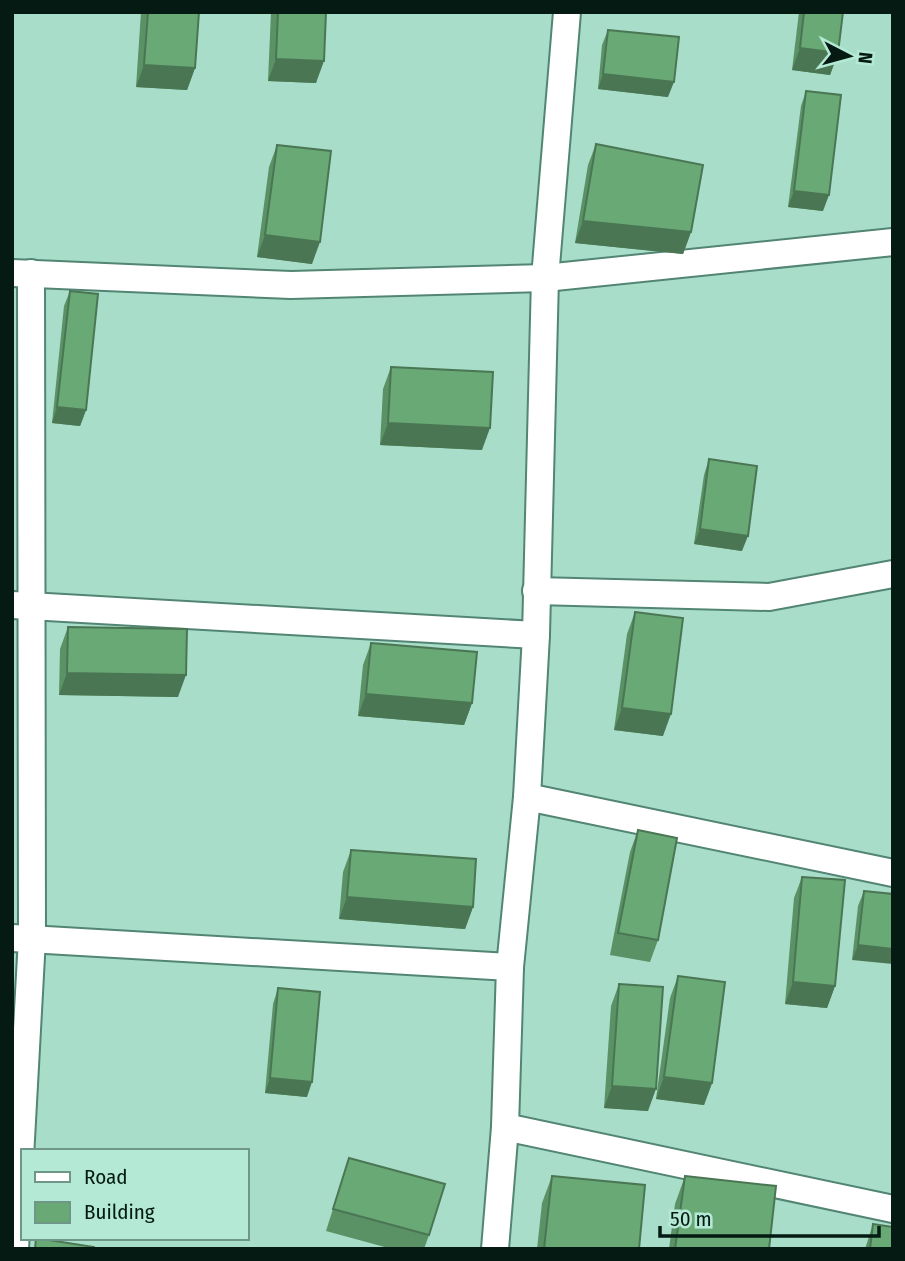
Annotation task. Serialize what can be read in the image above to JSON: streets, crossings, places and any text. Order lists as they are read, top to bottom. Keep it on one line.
{"legend":["Road","Building"],"scale_bar":"50 m","north":"right"}
